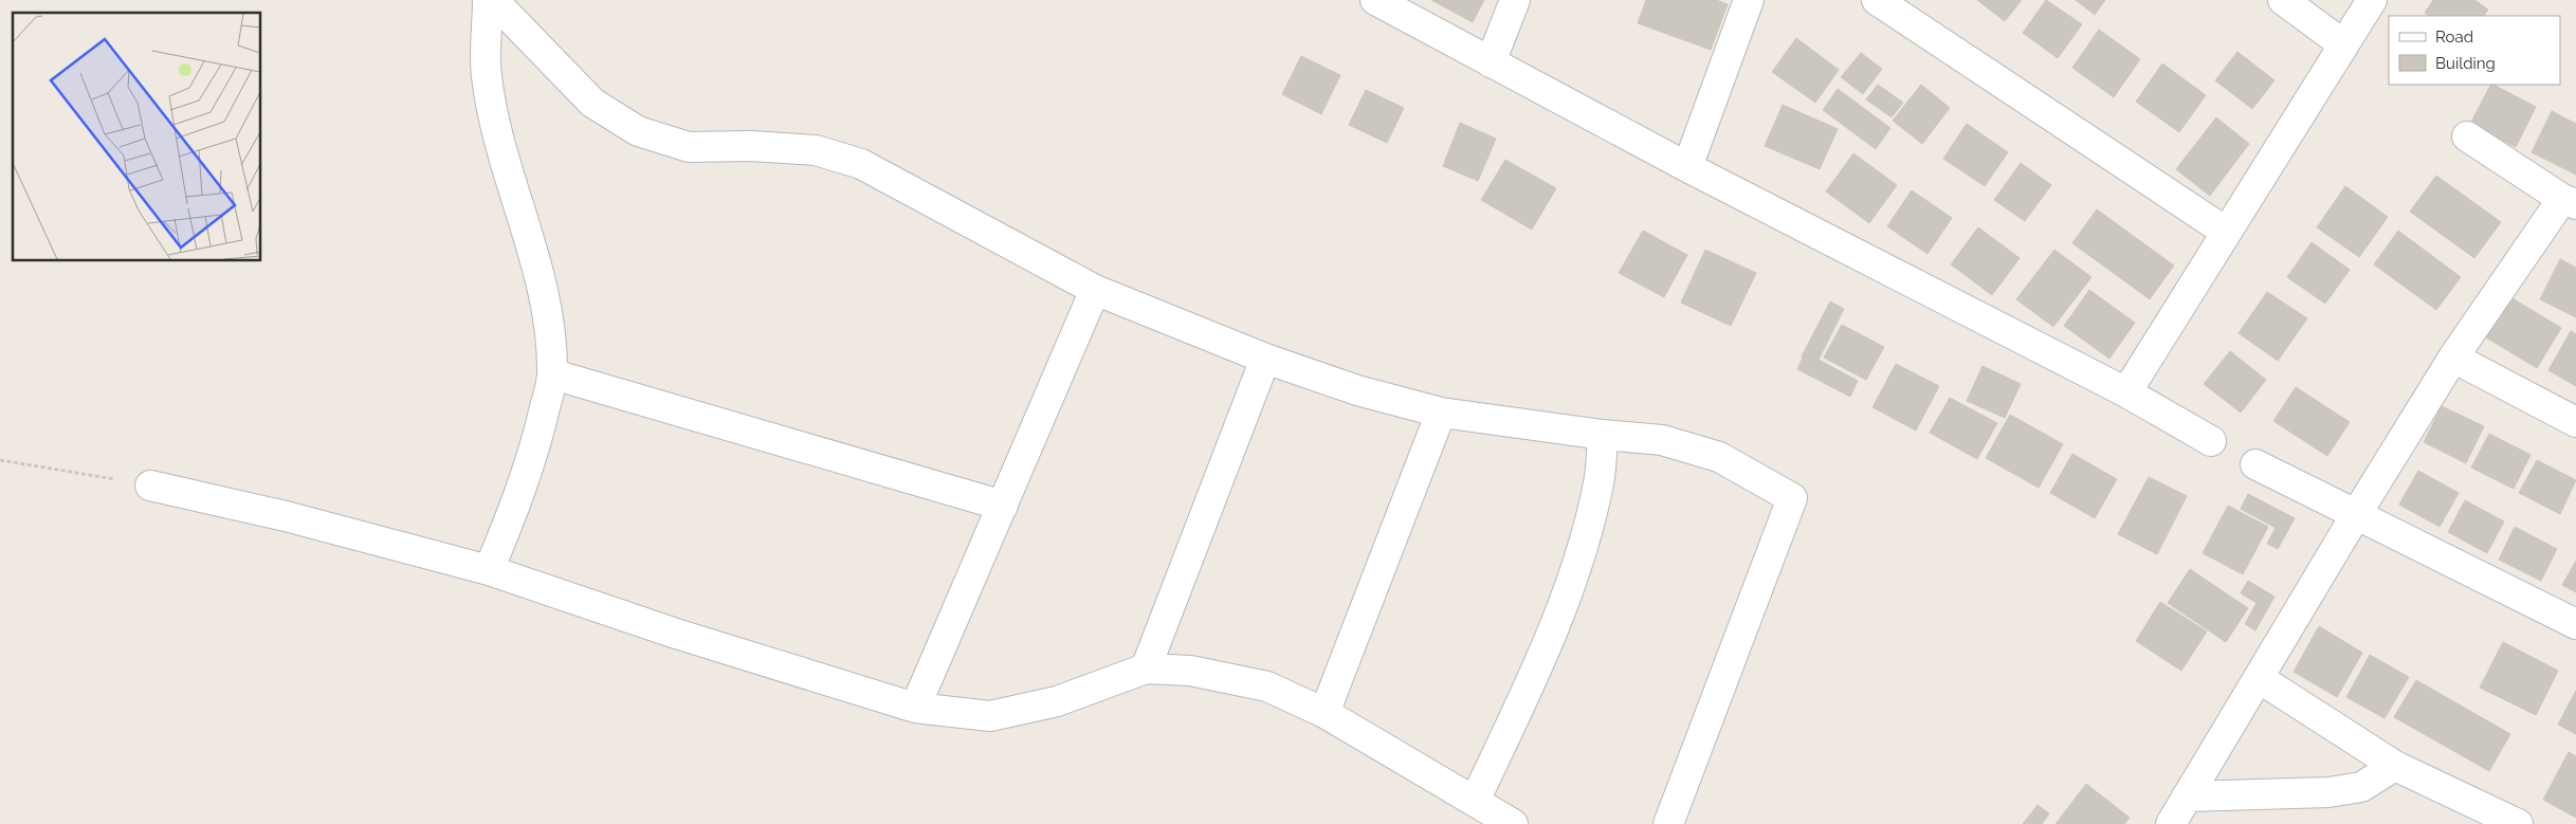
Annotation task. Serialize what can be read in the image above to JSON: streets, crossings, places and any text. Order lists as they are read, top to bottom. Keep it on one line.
{"legend":["Road","Building"]}
